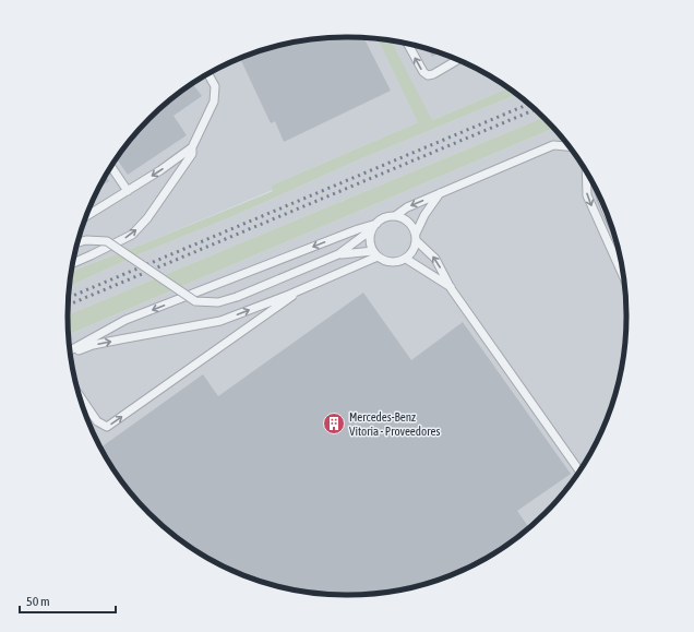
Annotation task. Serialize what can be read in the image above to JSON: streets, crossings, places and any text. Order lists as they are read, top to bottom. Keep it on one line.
{"places":{"building":["Mercedes-Benz Vitoria - Proveedores"]},"scale_bar":"50 m"}
